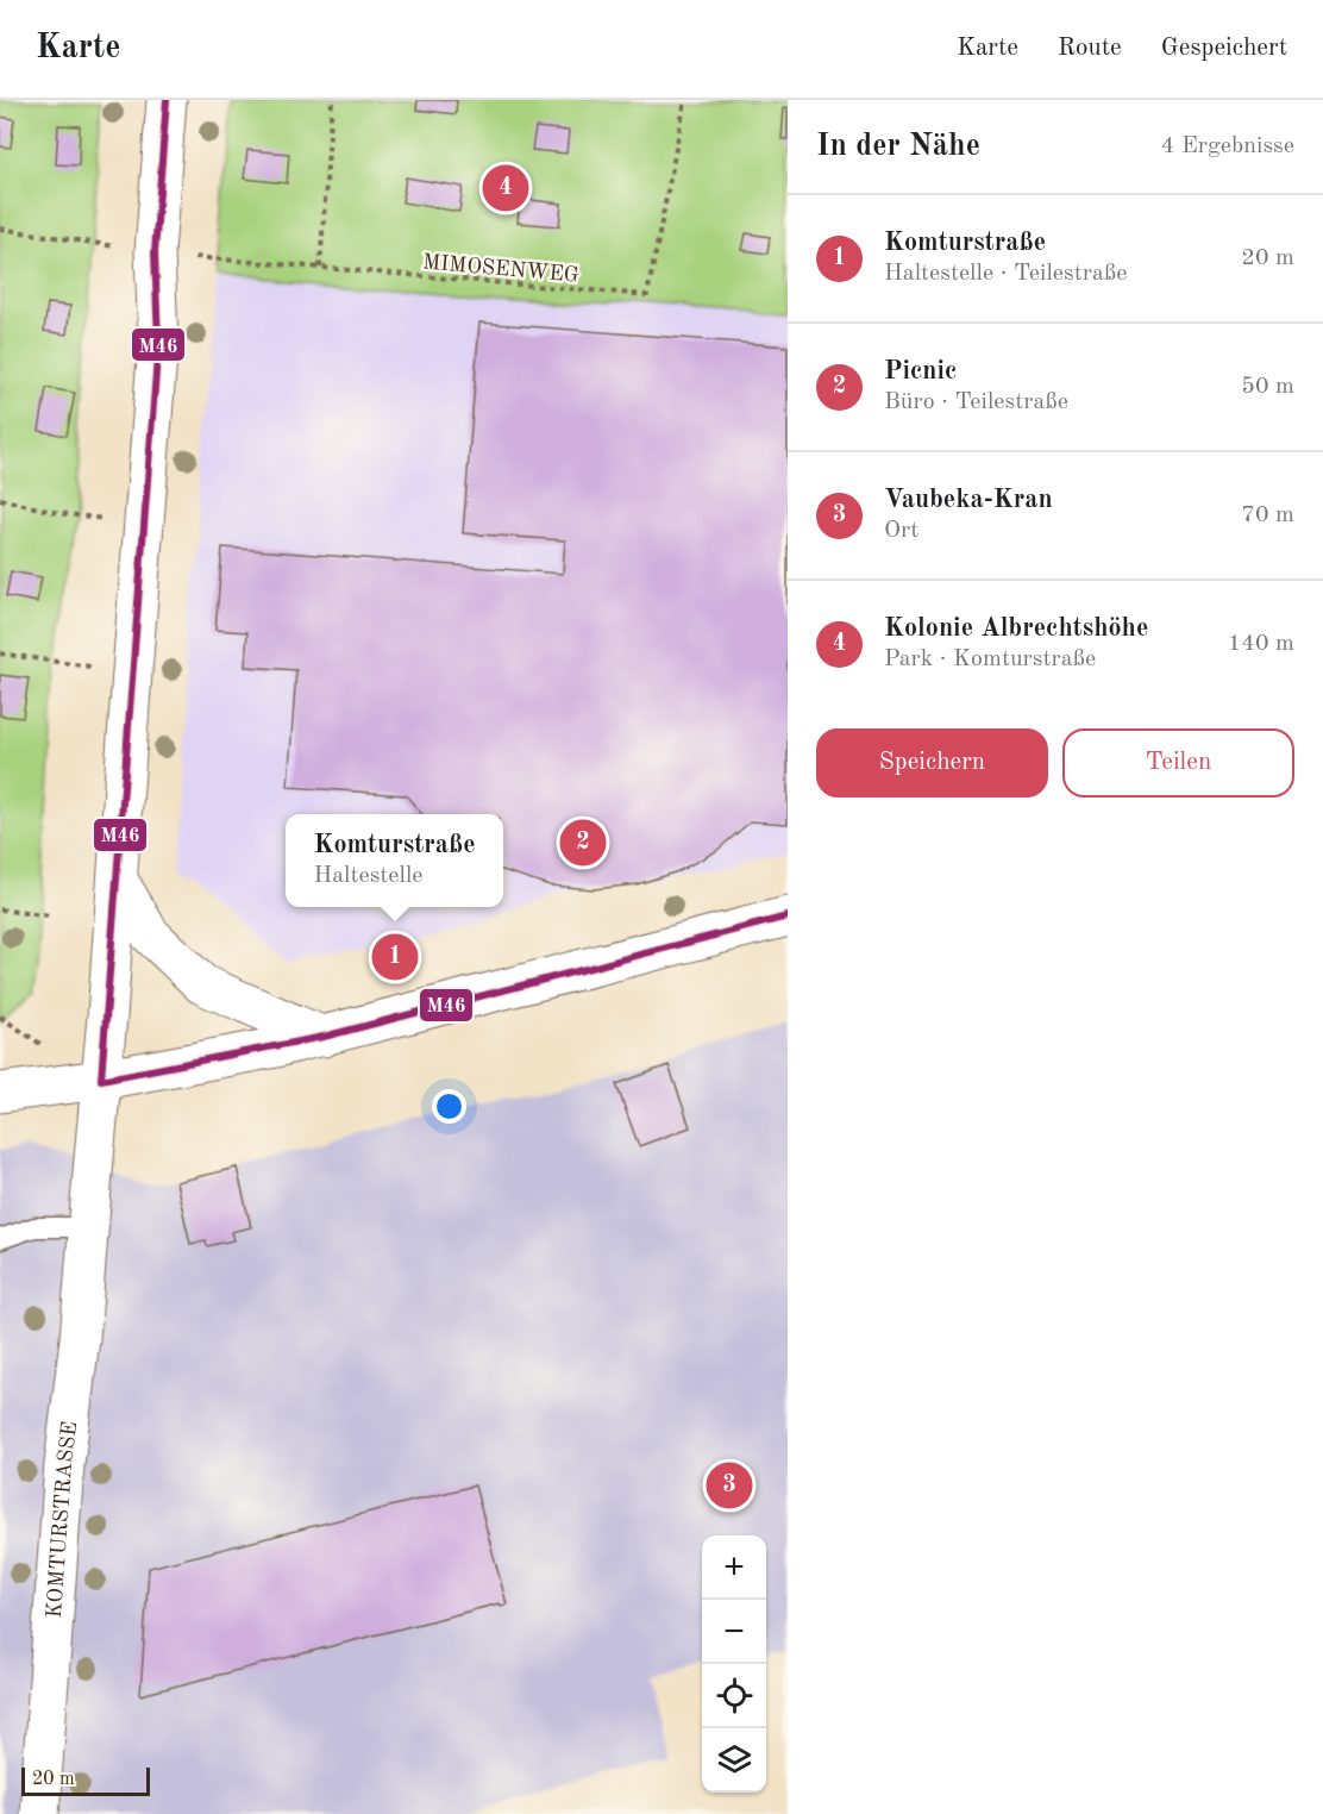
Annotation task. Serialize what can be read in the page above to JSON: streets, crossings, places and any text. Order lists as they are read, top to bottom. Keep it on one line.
{"streets":{"street":["KOMTURSTRASSE"],"path":["MIMOSENWEG"]},"crossings":[["MIMOSENWEG","KOMTURSTRASSE"]],"lines":["transit line M46"],"scale_bar":"20 m","page":{"header":"Karte","nav":["Karte","Route","Gespeichert"],"heading":["In der Nähe","4 Ergebnisse"],"pins":["4","2","1","3"],"list":[{"mark":"1","name":"Komturstraße","note":"Haltestelle · Teilestraße","value":"20 m"},{"mark":"2","name":"Picnic","note":"Büro · Teilestraße","value":"50 m"},{"mark":"3","name":"Vaubeka-Kran","note":"Ort","value":"70 m"},{"mark":"4","name":"Kolonie Albrechtshöhe","note":"Park · Komturstraße","value":"140 m"}],"buttons":["Speichern","Teilen"],"popup":["Komturstraße","Haltestelle"],"map_buttons":["+","−"],"scale":"20 m"}}
